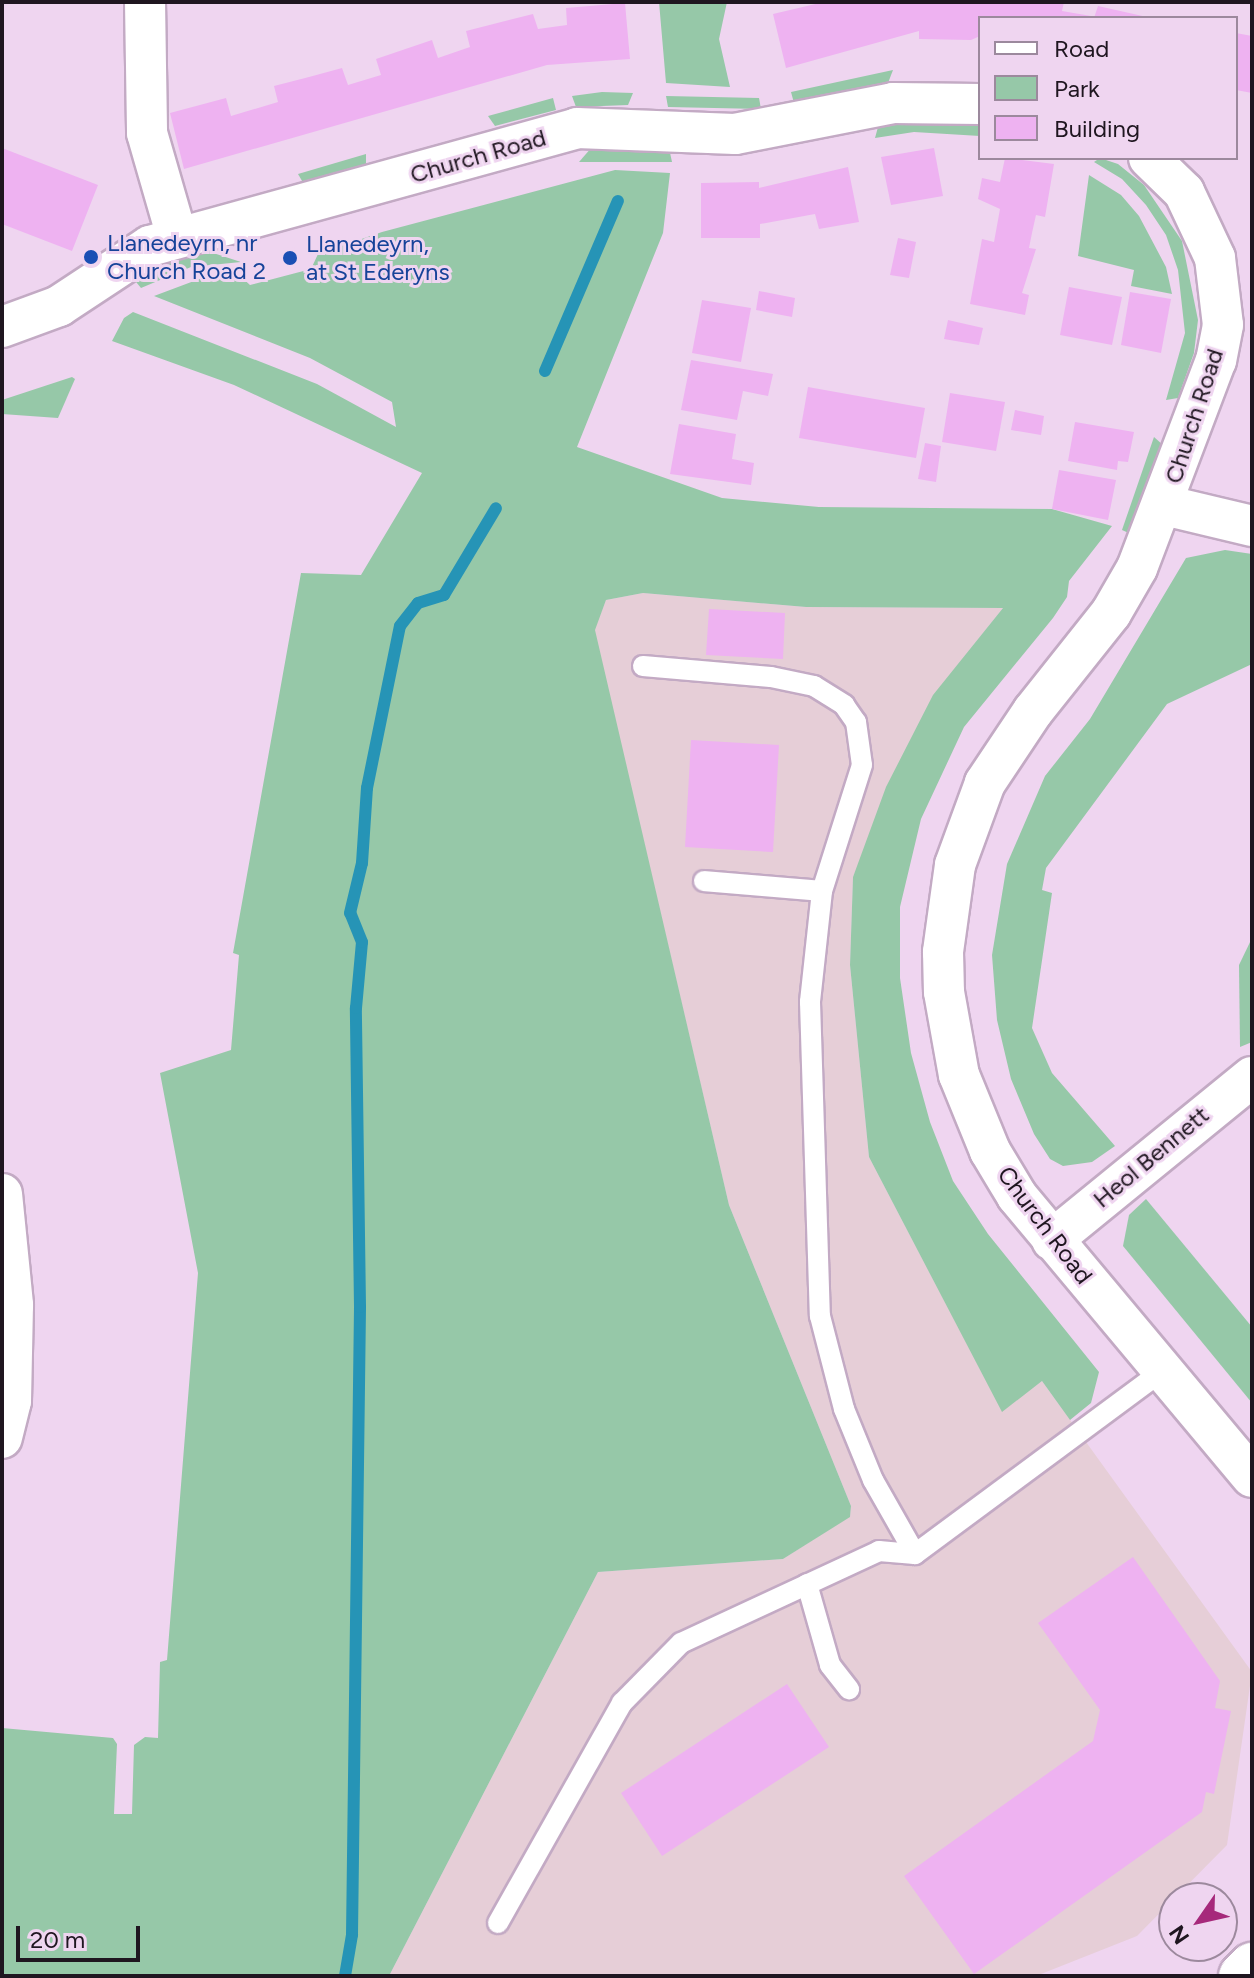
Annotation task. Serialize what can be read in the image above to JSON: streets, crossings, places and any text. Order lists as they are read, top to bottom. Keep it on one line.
{"streets":{"street":["Church Road","Heol Bennett"]},"crossings":[["Church Road","Heol Bennett"]],"places":["Llanedeyrn, nr Church Road 2","Llanedeyrn, at St Ederyns"],"legend":["Road","Park","Building"],"scale_bar":"20 m","north":"bottom left"}
